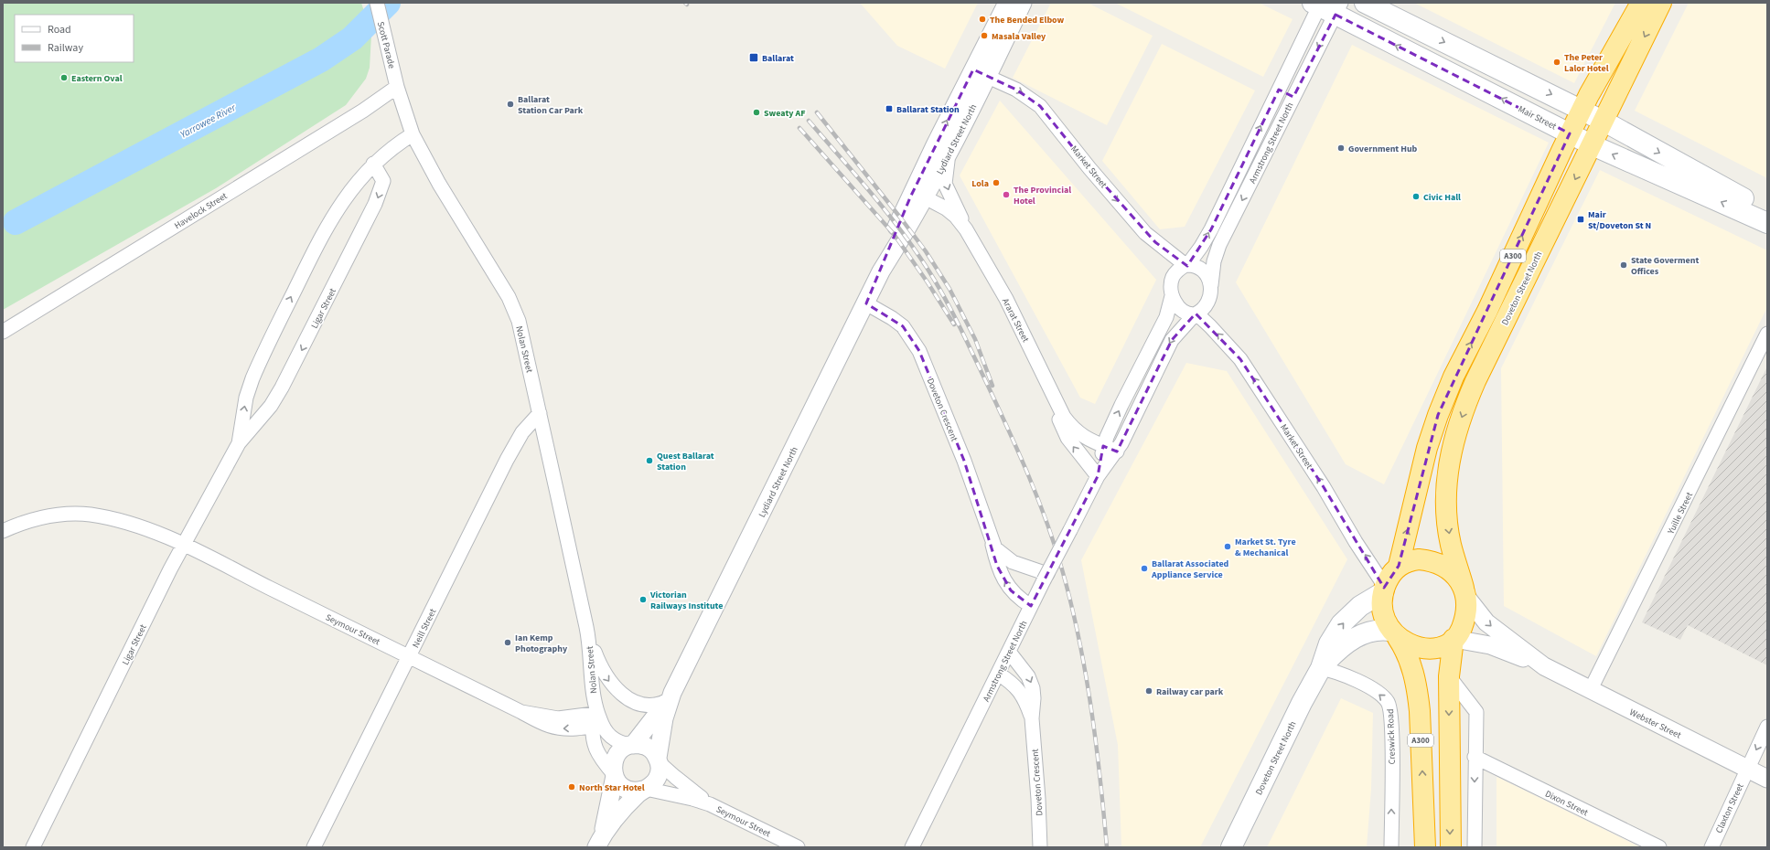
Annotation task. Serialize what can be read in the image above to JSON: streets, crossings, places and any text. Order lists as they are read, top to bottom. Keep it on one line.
{"streets":{"highway":["A300","Doveton Street North"],"main road":["Mair Street"],"street":["Scott Parade","Lydiard Street North","Armstrong Street North","Market Street","Havelock Street","Ligar Street","Ararat Street","Nolan Street","Doveton Crescent","Yuille Street","Neill Street","Seymour Street","Webster Street","Creswick Road","Dixon Street","Claxton Street"]},"crossings":[["Scott Parade","Havelock Street"],["Scott Parade","Nolan Street"],["Mair Street","Armstrong Street North"],["Mair Street","A300"],["Mair Street","Doveton Street North"],["Lydiard Street North","Market Street"],["Lydiard Street North","Ararat Street"],["Lydiard Street North","Nolan Street"],["Lydiard Street North","Doveton Crescent"],["Lydiard Street North","Seymour Street"],["Armstrong Street North","Market Street"],["Armstrong Street North","Ararat Street"],["Armstrong Street North","Doveton Crescent"],["Market Street","A300"],["Market Street","Doveton Street North"],["Market Street","Webster Street"],["Havelock Street","Nolan Street"],["A300","Doveton Street North"],["A300","Webster Street"],["Doveton Street North","Webster Street"],["Doveton Street North","Creswick Road"],["Ligar Street","Nolan Street"],["Ligar Street","Seymour Street"],["Nolan Street","Neill Street"],["Nolan Street","Seymour Street"],["Yuille Street","Webster Street"],["Neill Street","Seymour Street"],["Webster Street","Claxton Street"]],"one_way":["Claxton Street"],"water":["Yarrowee River"],"places":{"other":["The Bended Elbow","Masala Valley","The Peter Lalor Hotel","Eastern Oval","Ballarat Station Car Park","Sweaty AF","Government Hub","Lola","The Provincial Hotel","Civic Hall","State Goverment Offices","Quest Ballarat Station","Market St. Tyre & Mechanical","Ballarat Associated Appliance Service","Victorian Railways Institute","Ian Kemp Photography","Railway car park","North Star Hotel"],"transit":["Ballarat","Ballarat Station","Mair St/Doveton St N"]},"legend":["Road","Railway"]}
